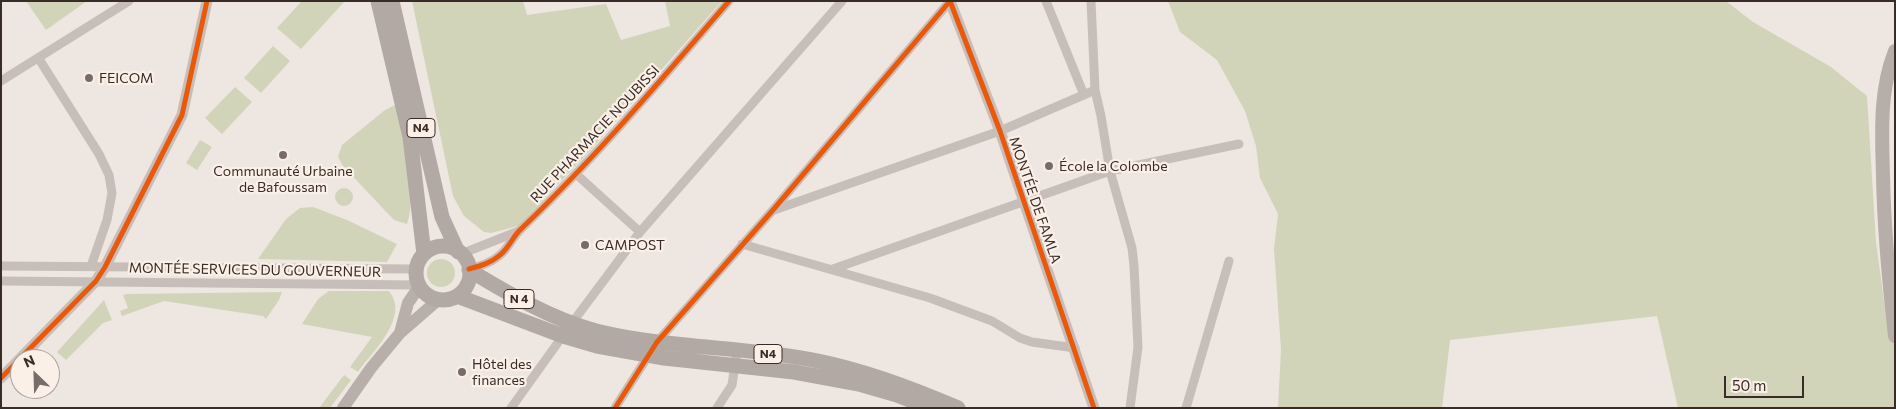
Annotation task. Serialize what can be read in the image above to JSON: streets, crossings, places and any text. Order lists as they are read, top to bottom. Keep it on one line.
{"streets":{"highway":["N4","N 4"],"street":["RUE PHARMACIE NOUBISSI","MONTÉE DE FAMLA","MONTÉE SERVICES DU GOUVERNEUR"]},"crossings":[["N4","RUE PHARMACIE NOUBISSI"],["N4","MONTÉE SERVICES DU GOUVERNEUR"],["N4","N 4"],["RUE PHARMACIE NOUBISSI","MONTÉE SERVICES DU GOUVERNEUR"],["RUE PHARMACIE NOUBISSI","N 4"],["MONTÉE SERVICES DU GOUVERNEUR","N 4"]],"places":["FEICOM","Communauté Urbaine de Bafoussam","École la Colombe","CAMPOST","Hôtel des finances"],"scale_bar":"50 m","north":"top left"}
